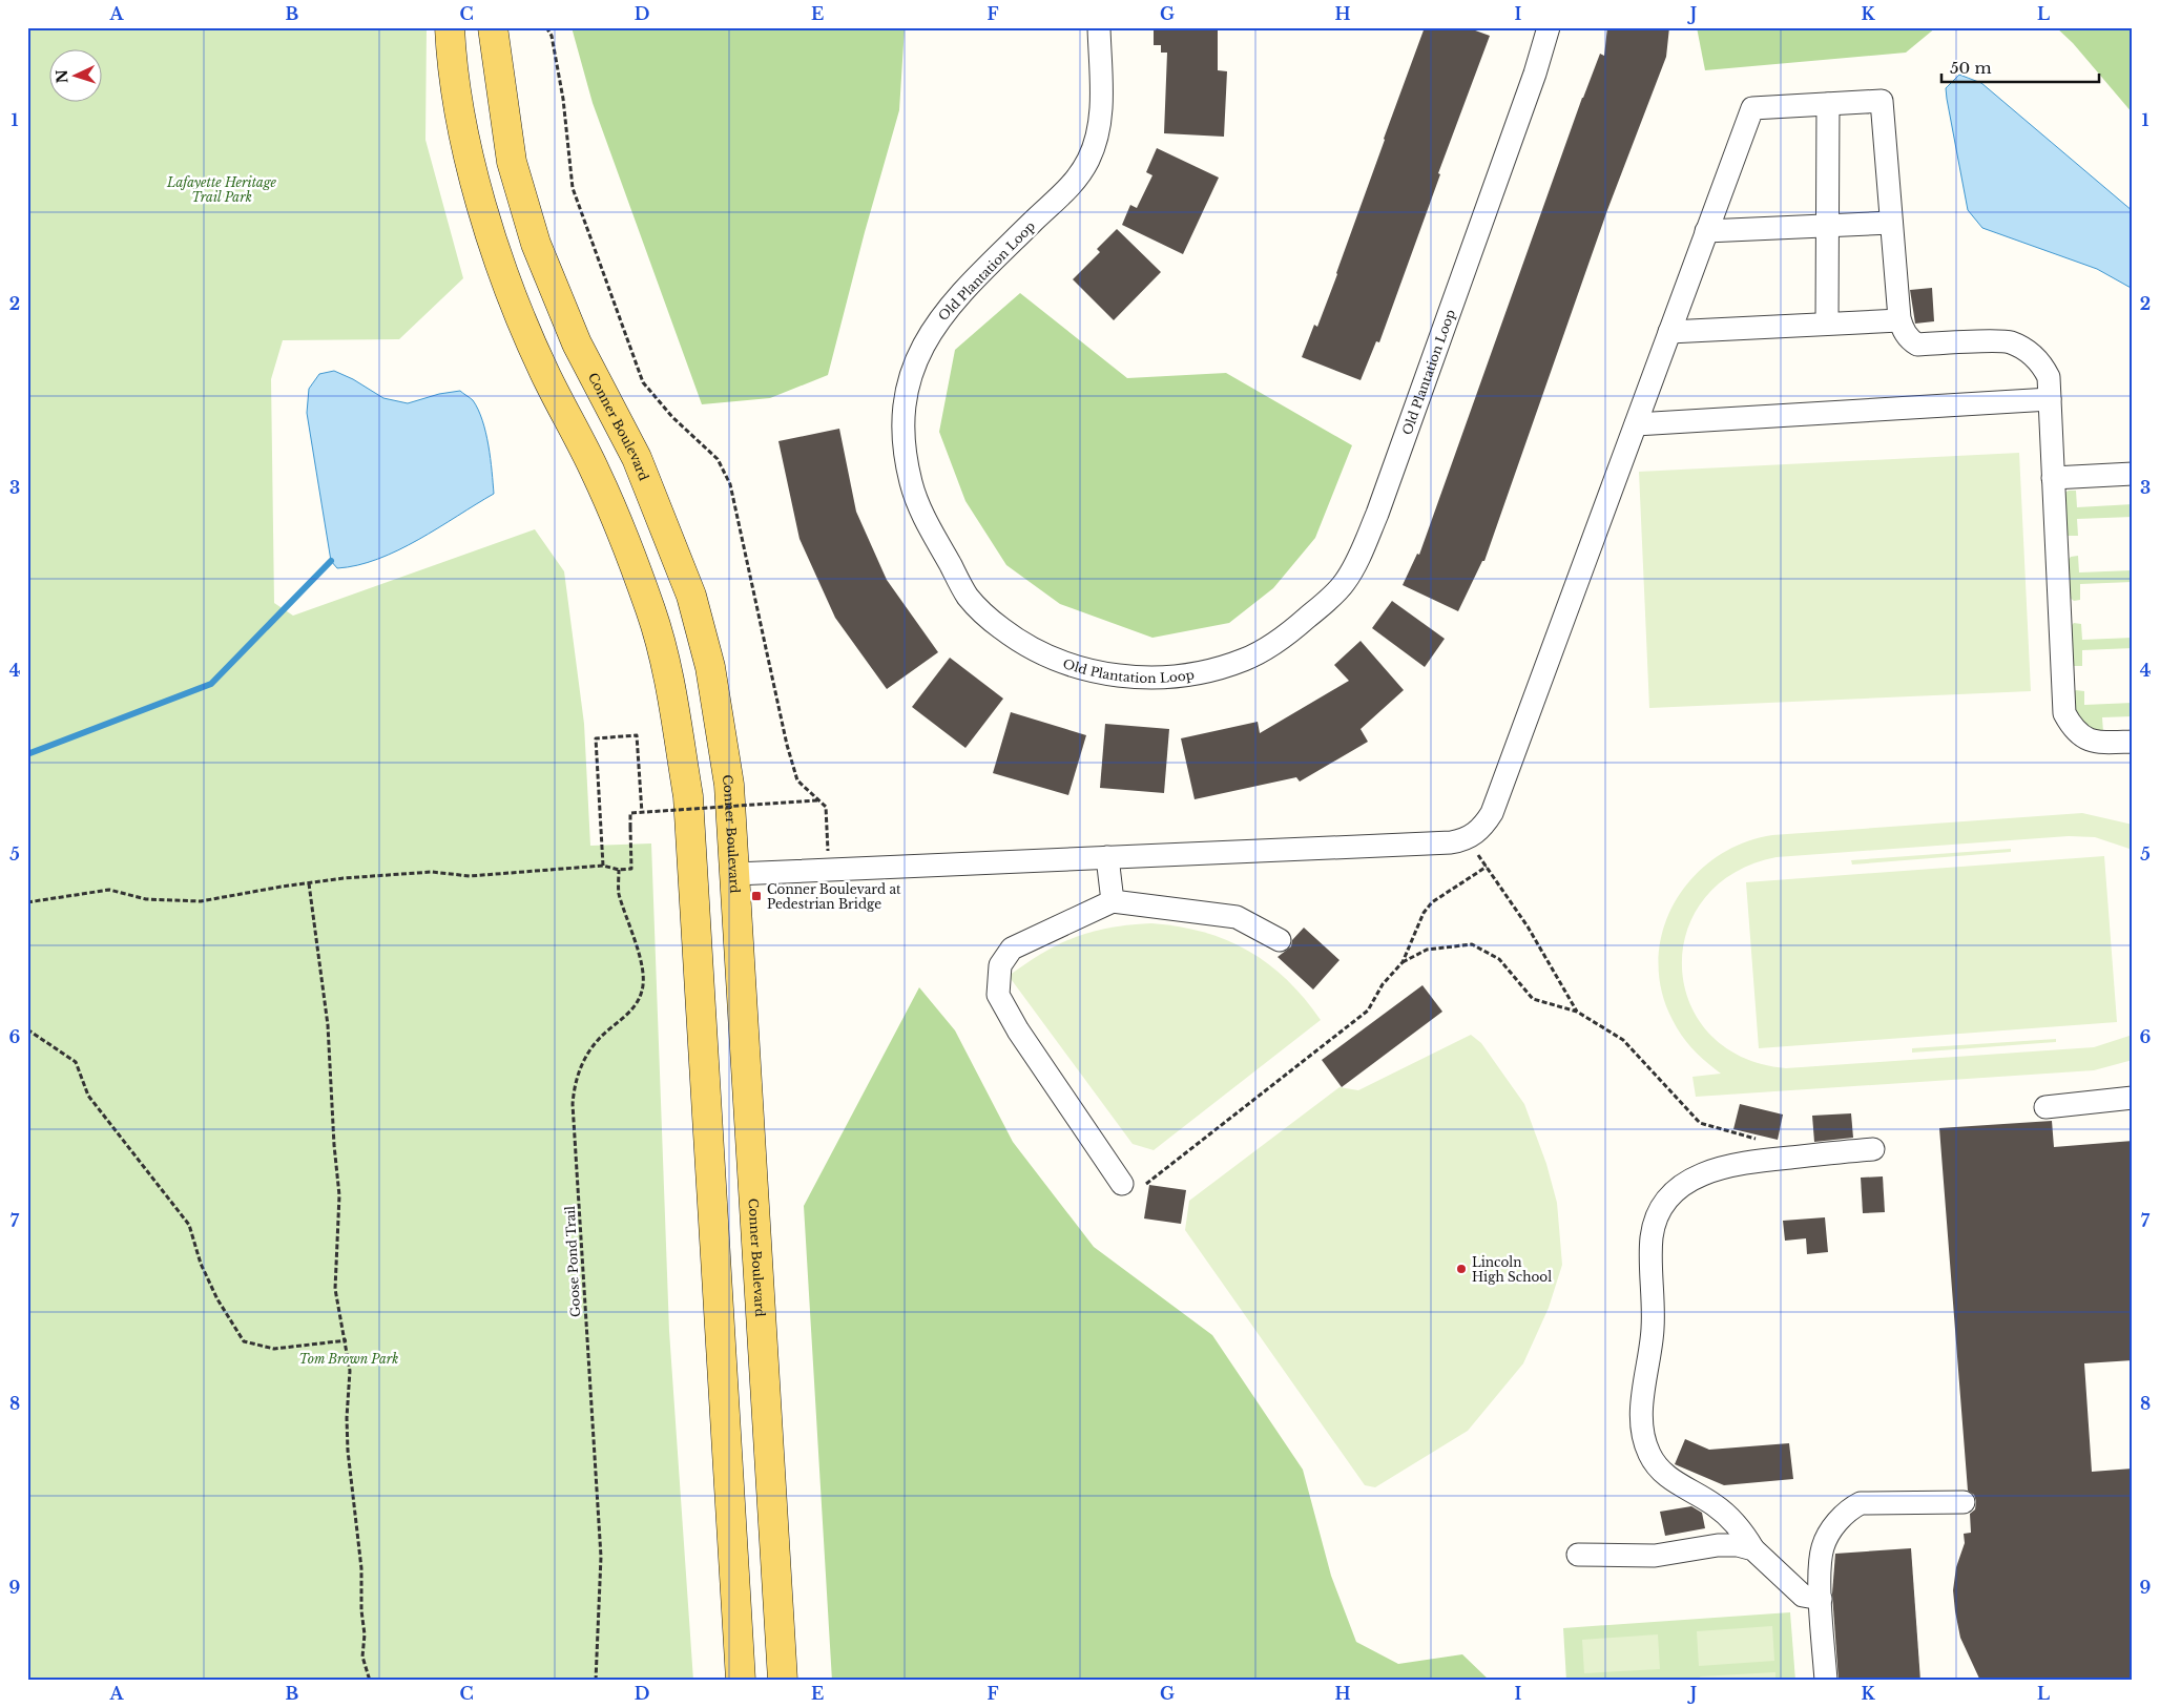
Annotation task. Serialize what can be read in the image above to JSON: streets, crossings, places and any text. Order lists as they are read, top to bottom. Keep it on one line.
{"streets":{"main road":["Conner Boulevard"],"street":["Old Plantation Loop"],"path":["Goose Pond Trail"]},"parks":["Lafayette Heritage Trail Park","Tom Brown Park"],"places":{"transit":["Conner Boulevard at Pedestrian Bridge"],"other":["Lincoln High School"]},"scale_bar":"50 m","north":"left","grid":{"columns":["A","B","C","D","E","F","G","H","I","J","K","L"],"rows":["1","2","3","4","5","6","7","8","9"]}}
